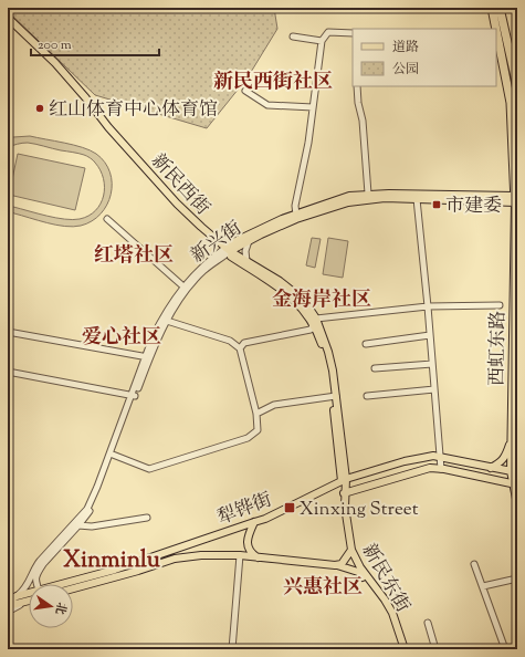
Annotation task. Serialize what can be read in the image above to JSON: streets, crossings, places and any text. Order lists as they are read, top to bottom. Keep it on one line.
{"streets":{"highway":["西虹东路"],"main road":["新民西街","新兴街","犁铧街","新民东街"]},"crossings":[["新民西街","新兴街"],["新民西街","犁铧街"],["新民西街","新民东街"],["新兴街","西虹东路"],["新兴街","犁铧街"],["西虹东路","犁铧街"],["犁铧街","新民东街"]],"districts":["新民西街社区","红塔社区","金海岸社区","爱心社区","Xinminlu","兴惠社区"],"places":{"other":["红山体育中心体育馆"],"transit":["市建委","Xinxing Street"]},"legend":["道路","公园"],"scale_bar":"200 m","north":"right"}
